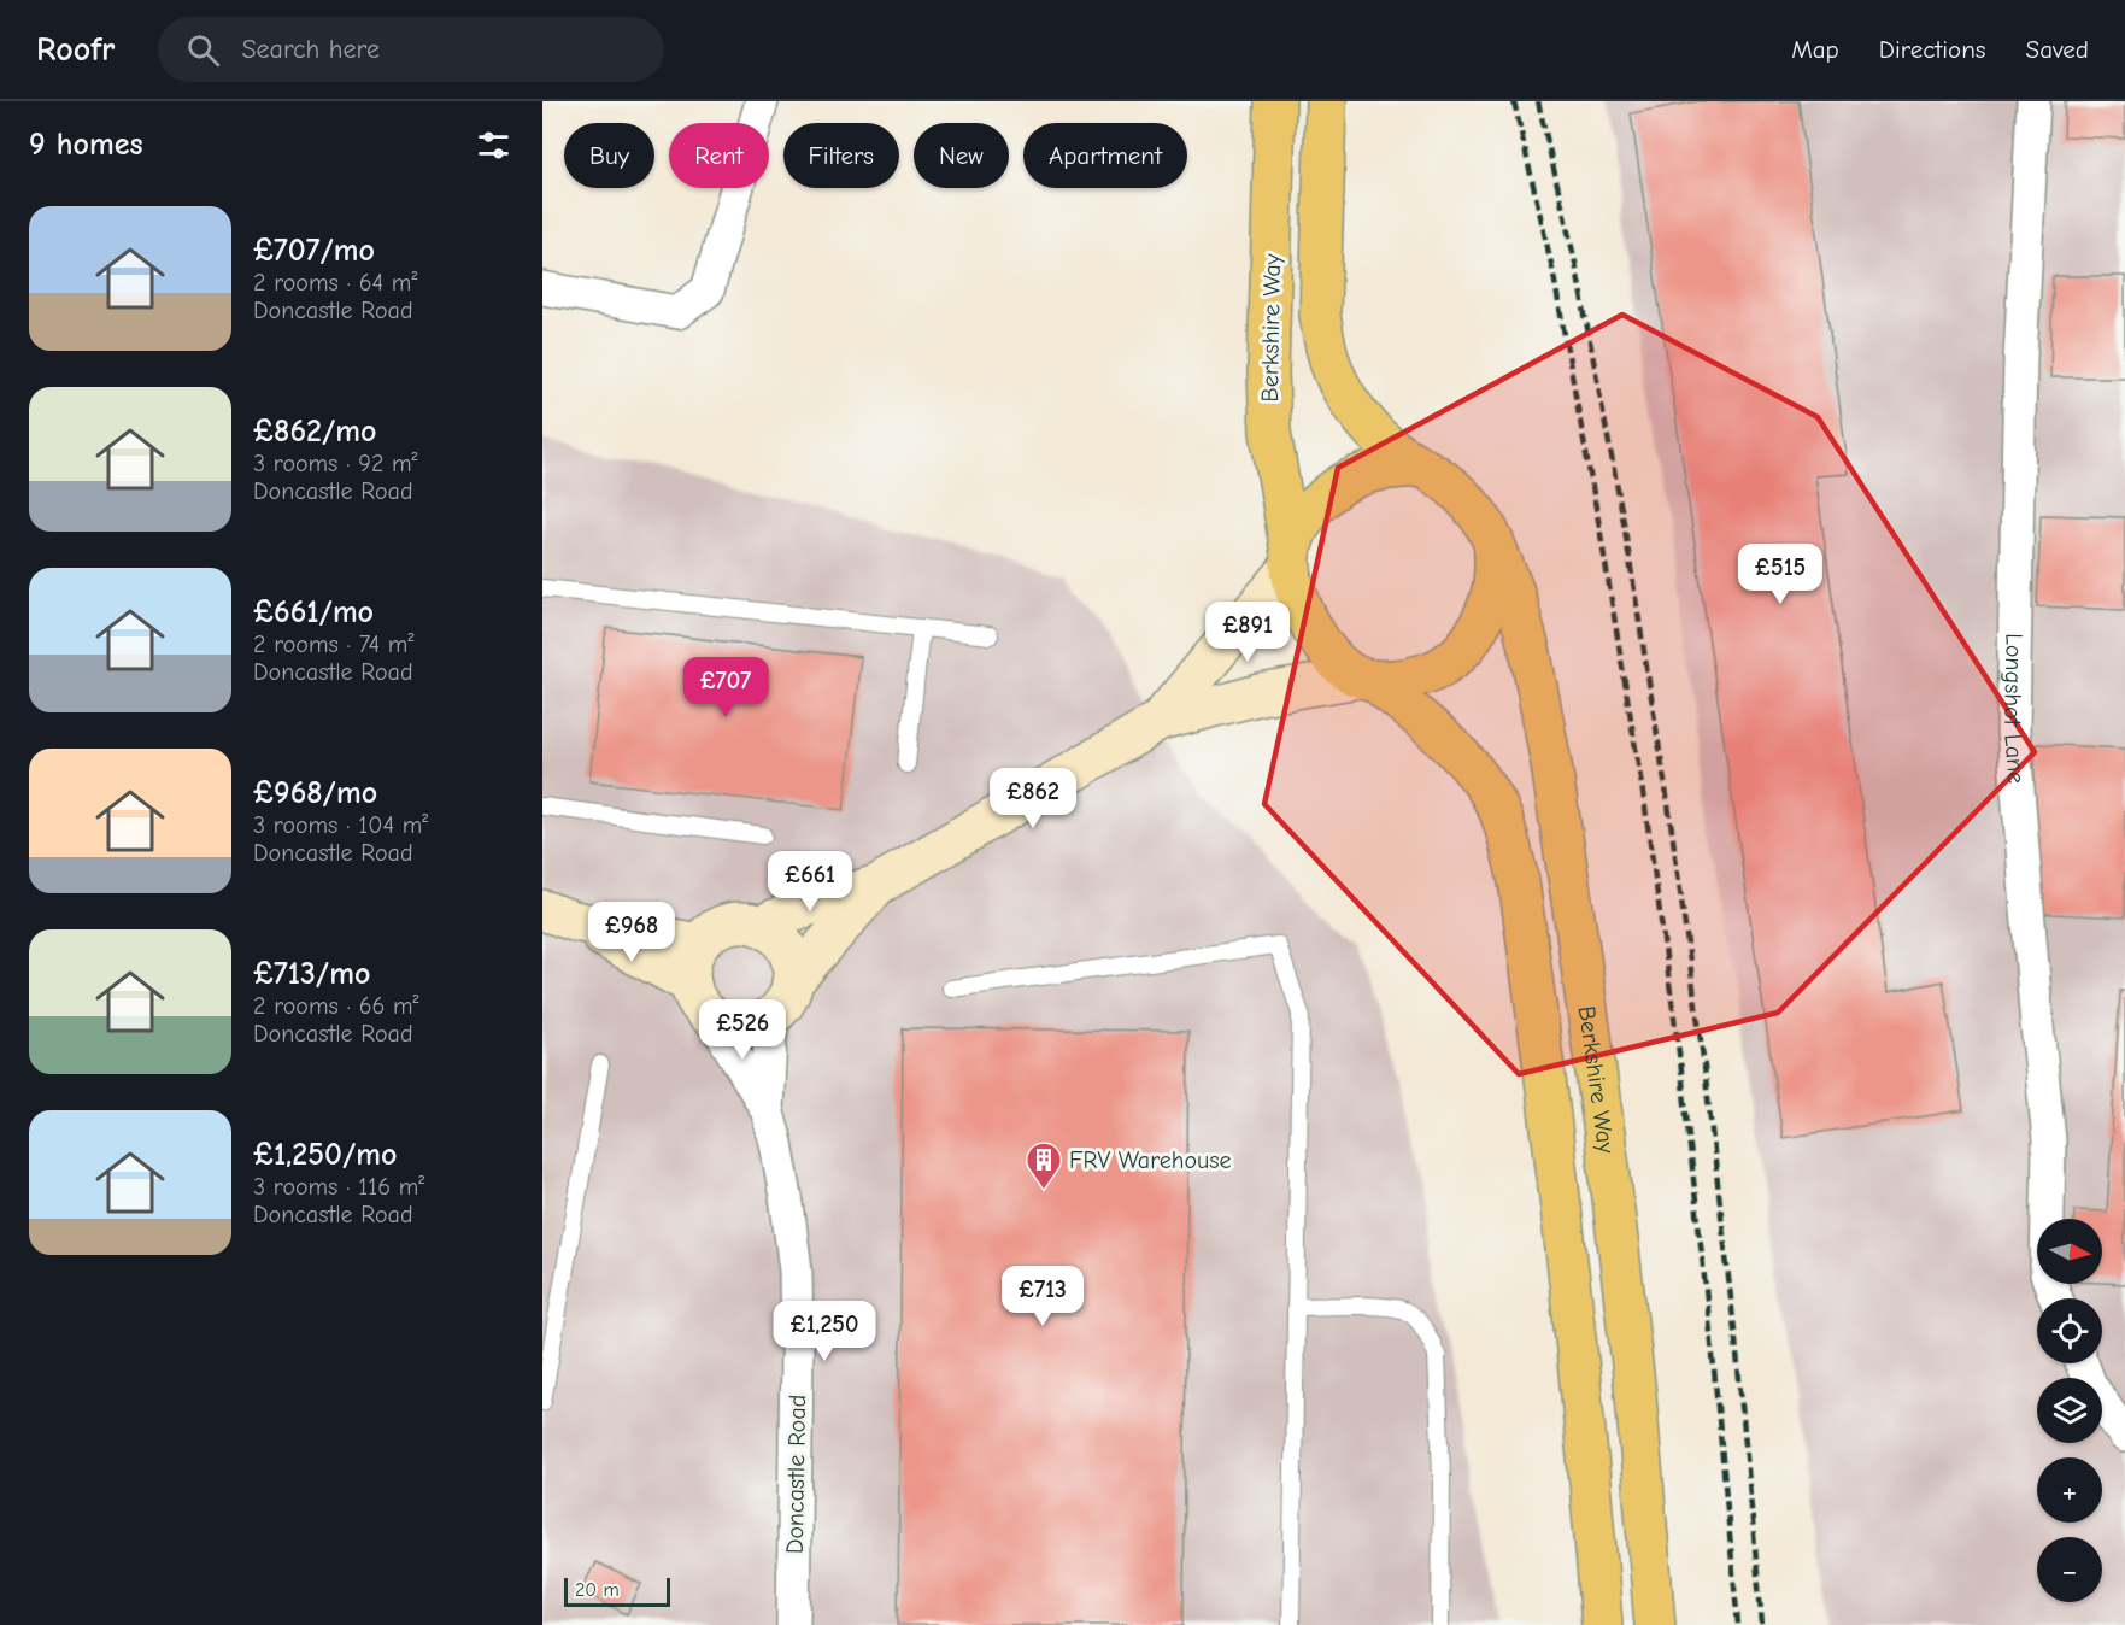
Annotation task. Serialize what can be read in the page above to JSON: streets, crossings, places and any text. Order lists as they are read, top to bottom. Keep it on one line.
{"streets":{"highway":["Berkshire Way"],"street":["Longshot Lane","Doncastle Road"]},"places":{"building":["FRV Warehouse"]},"scale_bar":"20 m","north":"right","page":{"header":"Roofr","search":"Search here","nav":["Map","Directions","Saved"],"heading":"9 homes","chip":["Buy","Rent","Filters","New","Apartment"],"list":[{"name":"£707/mo","note":"2 rooms · 64 m² · Doncastle Road"},{"name":"£862/mo","note":"3 rooms · 92 m² · Doncastle Road"},{"name":"£661/mo","note":"2 rooms · 74 m² · Doncastle Road"},{"name":"£968/mo","note":"3 rooms · 104 m² · Doncastle Road"},{"name":"£713/mo","note":"2 rooms · 66 m² · Doncastle Road"},{"name":"£1,250/mo","note":"3 rooms · 116 m² · Doncastle Road"}],"price":["£515","£891","£707","£862","£661","£968","£526","£713","£1,250"],"map_buttons":["+","−"],"scale":"20 m"}}
